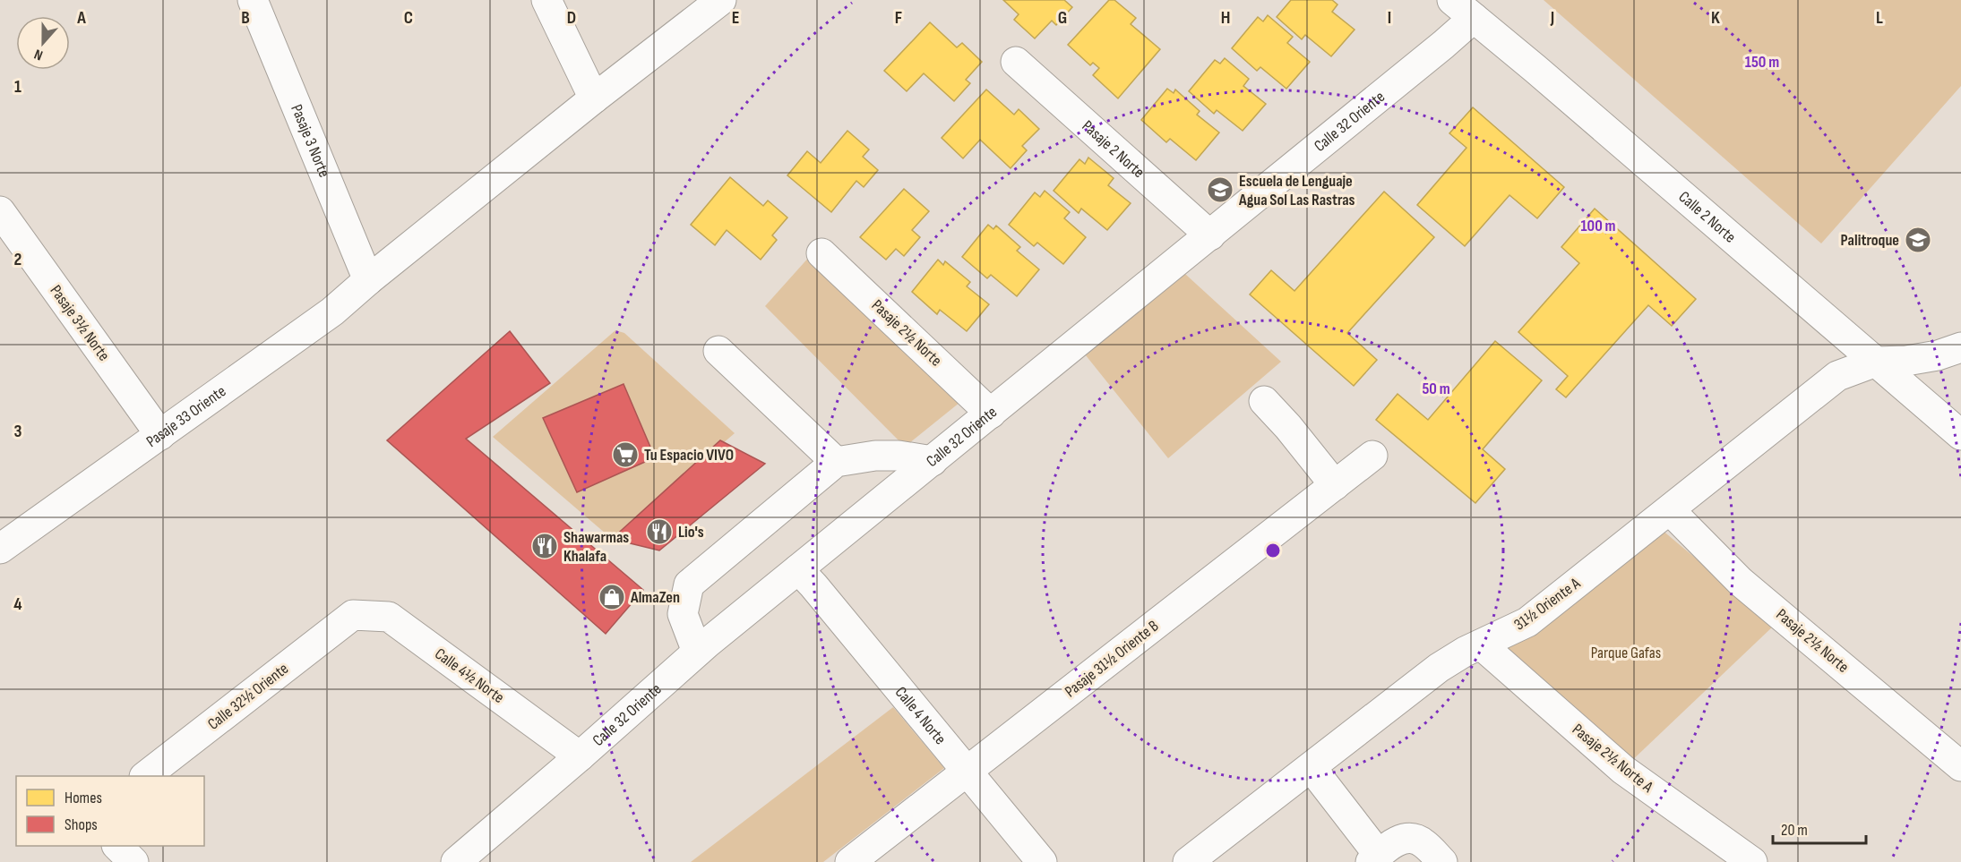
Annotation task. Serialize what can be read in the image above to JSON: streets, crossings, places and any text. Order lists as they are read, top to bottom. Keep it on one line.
{"streets":{"street":["Calle 32 Oriente","Pasaje 3 Norte","Pasaje 2 Norte","Calle 2 Norte","Pasaje 3½ Norte","Pasaje 2½ Norte","Pasaje 33 Oriente","31½ Oriente A","Pasaje 31½ Oriente B","Calle 4½ Norte","Calle 32½ Oriente","Calle 4 Norte","Pasaje 2½ Norte A"]},"crossings":[["Calle 32 Oriente","Pasaje 2 Norte"],["Calle 32 Oriente","Calle 2 Norte"],["Calle 32 Oriente","Pasaje 2½ Norte"],["Calle 32 Oriente","Calle 4½ Norte"],["Calle 32 Oriente","Calle 4 Norte"],["Pasaje 3 Norte","Pasaje 33 Oriente"],["Calle 2 Norte","31½ Oriente A"],["Pasaje 3½ Norte","Pasaje 33 Oriente"],["Pasaje 2½ Norte","31½ Oriente A"],["31½ Oriente A","Pasaje 2½ Norte A"],["Pasaje 31½ Oriente B","Calle 4 Norte"],["Calle 4½ Norte","Calle 32½ Oriente"]],"parks":["Parque Gafas"],"places":{"school or university":["Escuela de Lenguaje Agua Sol Las Rastras","Palitroque"],"supermarket":["Tu Espacio VIVO"],"restaurant":["Lio's","Shawarmas Khalafa"],"shop":["AlmaZen"]},"legend":["Homes","Shops"],"scale_bar":"20 m","north":"bottom","grid":{"columns":["A","B","C","D","E","F","G","H","I","J","K","L"],"rows":["1","2","3","4"]},"rings":["150 m","100 m","50 m"]}
